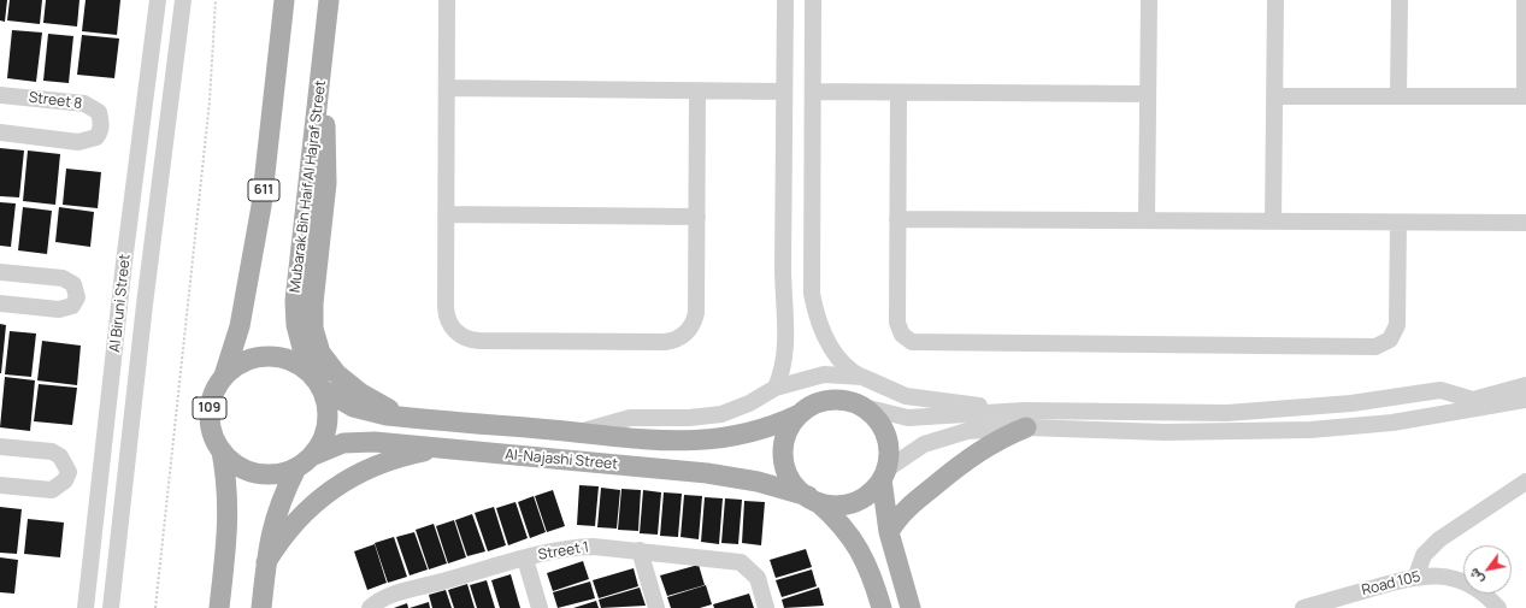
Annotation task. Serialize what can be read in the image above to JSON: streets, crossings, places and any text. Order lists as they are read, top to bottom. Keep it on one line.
{"streets":{"main road":["Mubarak Bin Haif Al Hajraf Street","611","109","Al-Najashi Street"],"street":["Street 8","Al Biruni Street","Street 1","Road 105"]},"crossings":[["Mubarak Bin Haif Al Hajraf Street","611"],["Mubarak Bin Haif Al Hajraf Street","109"],["Mubarak Bin Haif Al Hajraf Street","Al-Najashi Street"],["611","109"],["611","Al-Najashi Street"],["109","Al-Najashi Street"]],"north":"bottom left"}
